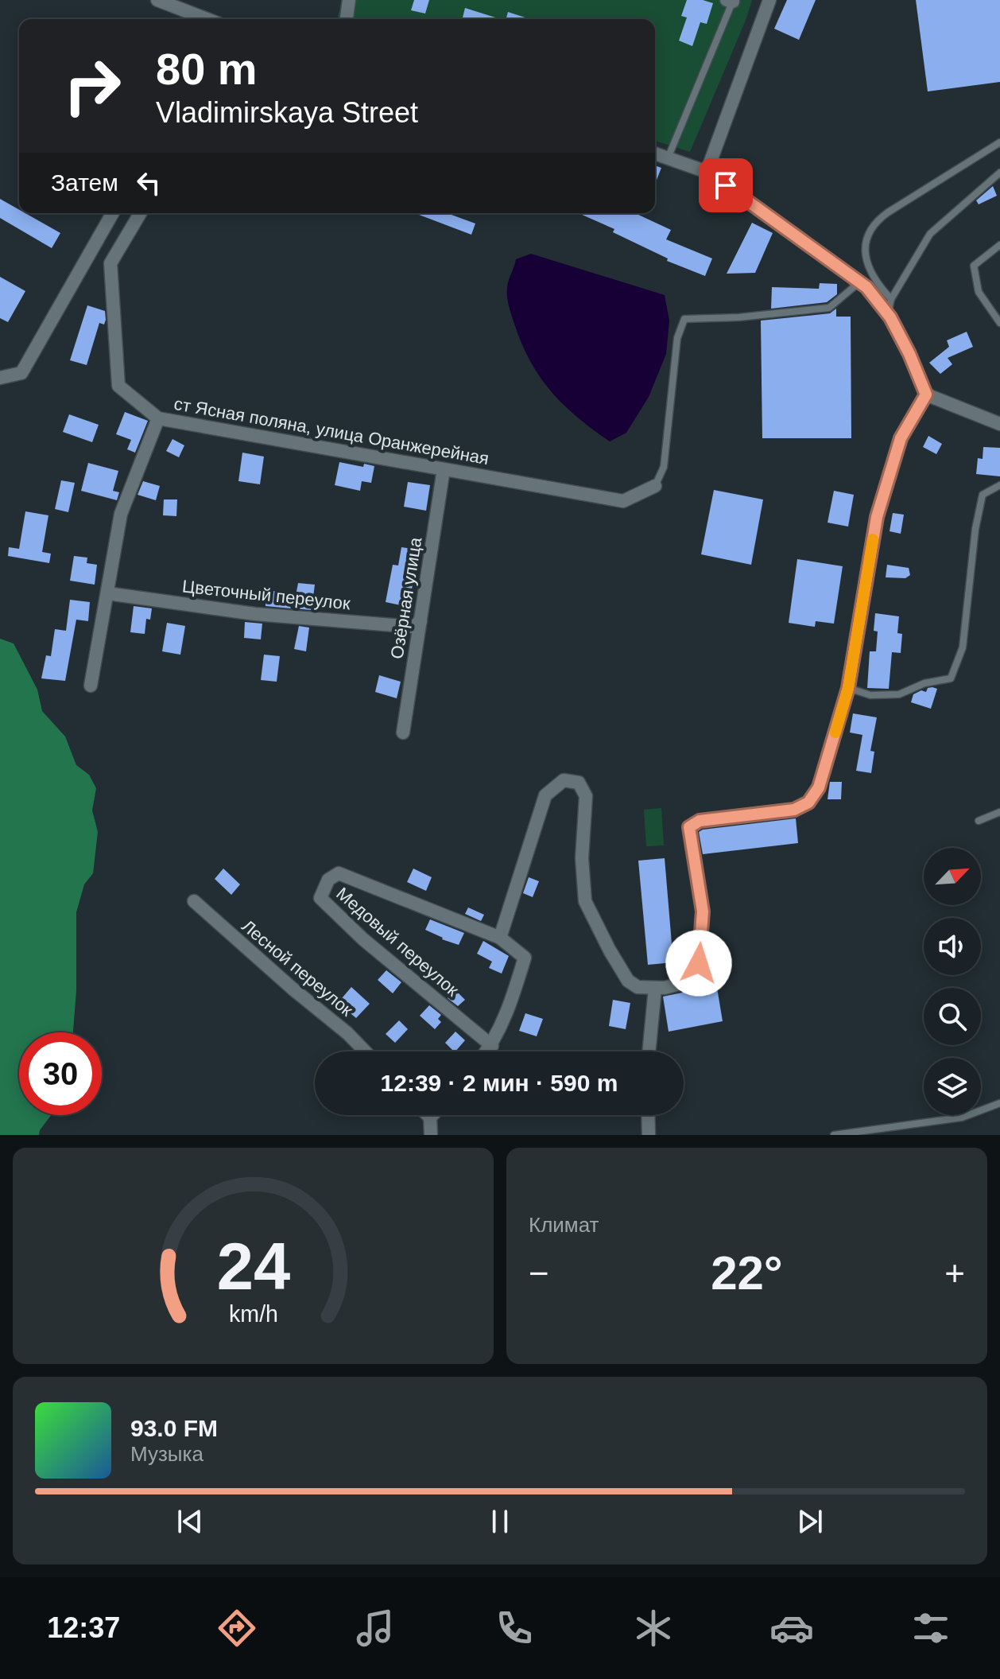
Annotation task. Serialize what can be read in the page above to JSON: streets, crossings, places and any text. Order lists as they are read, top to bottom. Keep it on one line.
{"streets":{"street":["ст Ясная поляна, улица Оранжерейная","Цветочный переулок","Озёрная улица","Медовый переулок","Лесной переулок"]},"crossings":[["ст Ясная поляна, улица Оранжерейная","Озёрная улица"],["Цветочный переулок","Озёрная улица"]],"north":"top right","page":{"turn":["80 m","Vladimirskaya Street"],"then":"Затем","limit":"30","trip":"12:39 · 2 мин · 590 m","tile":"Климат","heat":["−","22°","+"],"song":["93.0 FM","Музыка"],"tabs":"12:37","gauge":["24","km/h"]}}
